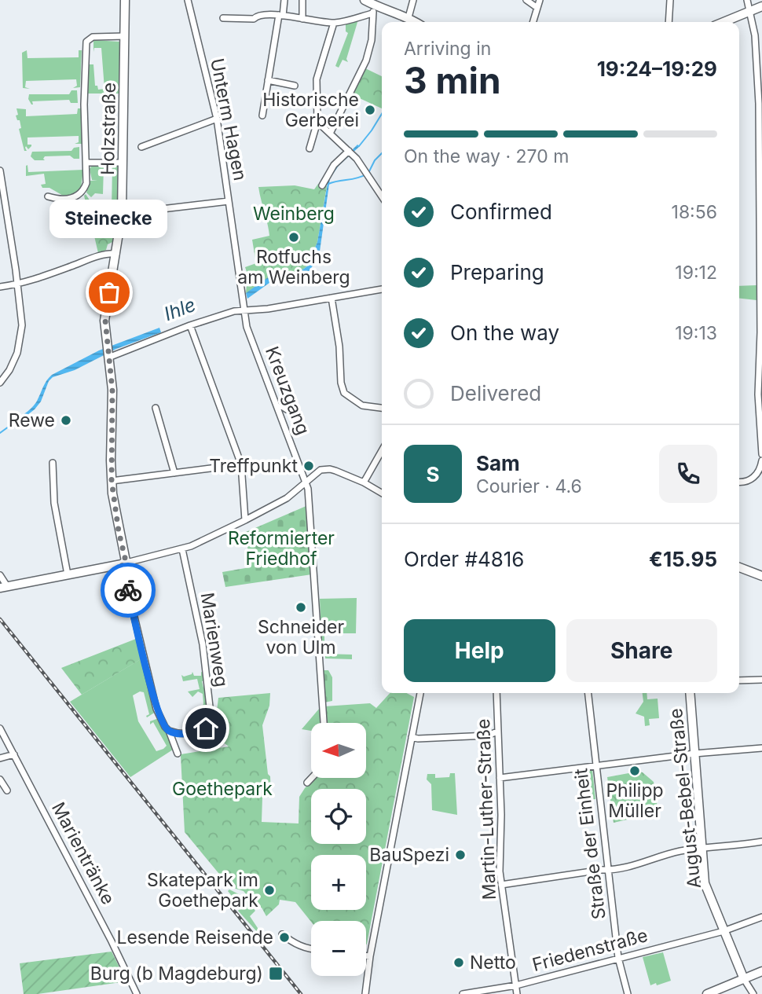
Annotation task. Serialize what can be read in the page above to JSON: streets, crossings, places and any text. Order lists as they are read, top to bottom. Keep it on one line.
{"streets":{"street":["Unterm Hagen","Holzstraße","Kreuzgang","Marienweg","August-Bebel-Straße","Martin-Luther-Straße","Straße der Einheit","Marientränke","Friedenstraße"]},"crossings":[["Unterm Hagen","Kreuzgang"],["August-Bebel-Straße","Friedenstraße"],["Martin-Luther-Straße","Friedenstraße"],["Straße der Einheit","Friedenstraße"]],"water":["Ihle"],"parks":["Weinberg","Reformierter Friedhof","Goethepark"],"places":{"other":["Historische Gerberei","Rotfuchs am Weinberg","Steinecke","Rewe","Treffpunkt","Schneider von Ulm","Philipp Müller","BauSpezi","Skatepark im Goethepark","Lesende Reisende","Netto"],"transit":["Burg (b Magdeburg)"]},"north":"left","page":{"heading":["3 min","Arriving in","19:24–19:29"],"panel":["Sam","Courier · 4.6","Order #4816","€15.95"],"bar":"On the way · 270 m","list":[["Confirmed","18:56"],["Preparing","19:12"],["On the way","19:13"],"Delivered"],"bubble":"Steinecke","round":"S","buttons":["Help","Share"],"map_buttons":["+","−"]}}
